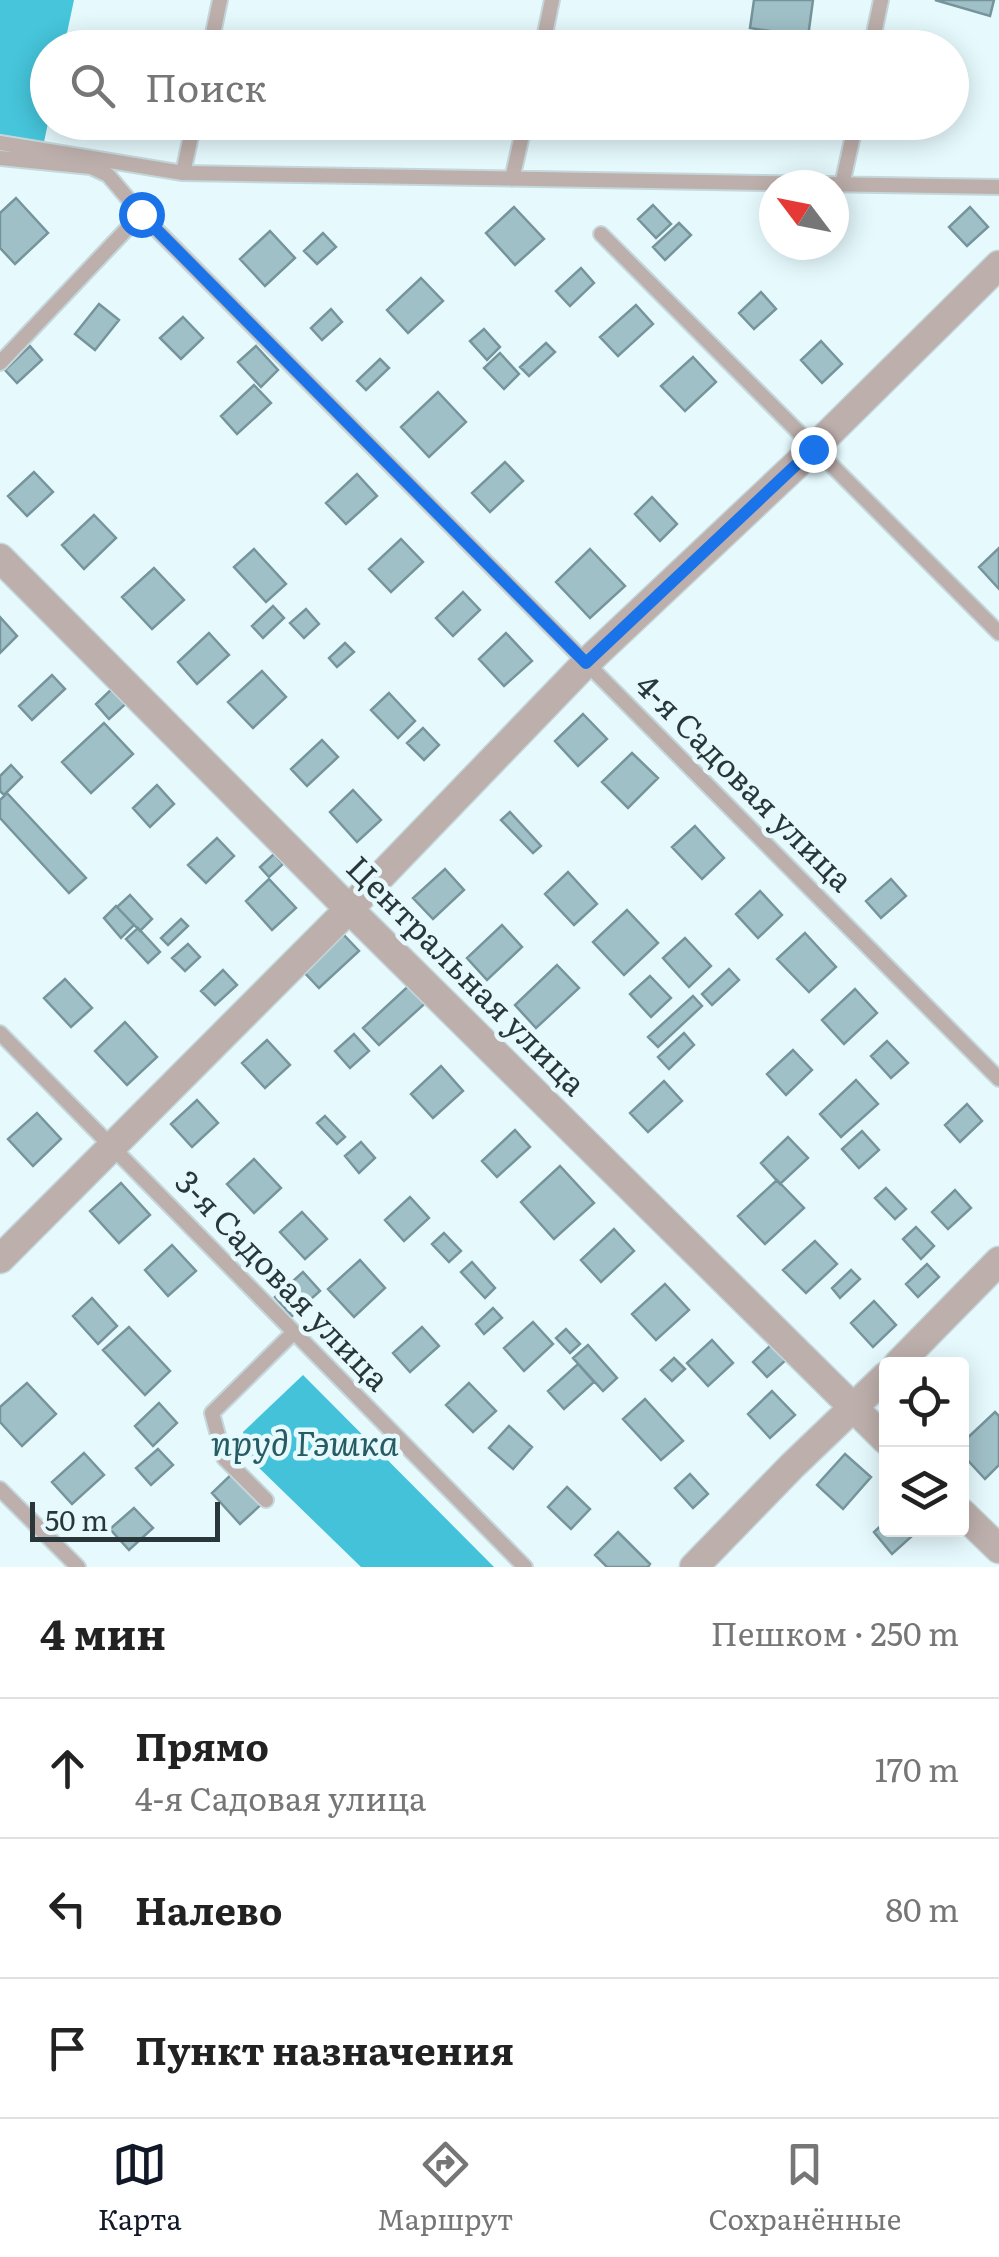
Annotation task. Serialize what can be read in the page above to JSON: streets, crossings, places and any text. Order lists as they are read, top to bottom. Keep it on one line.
{"streets":{"street":["Центральная улица"],"lane":["4-я Садовая улица","3-я Садовая улица"]},"water":["пруд Гэшка"],"scale_bar":"50 m","north":"top left","page":{"search":"Поиск","scale":"50 m","heading":["4 мин","Пешком · 250 m"],"list":[["Прямо","4-я Садовая улица","170 m"],["Налево","80 m"],"Пункт назначения"],"nav":["Карта","Маршрут","Сохранённые"]}}
